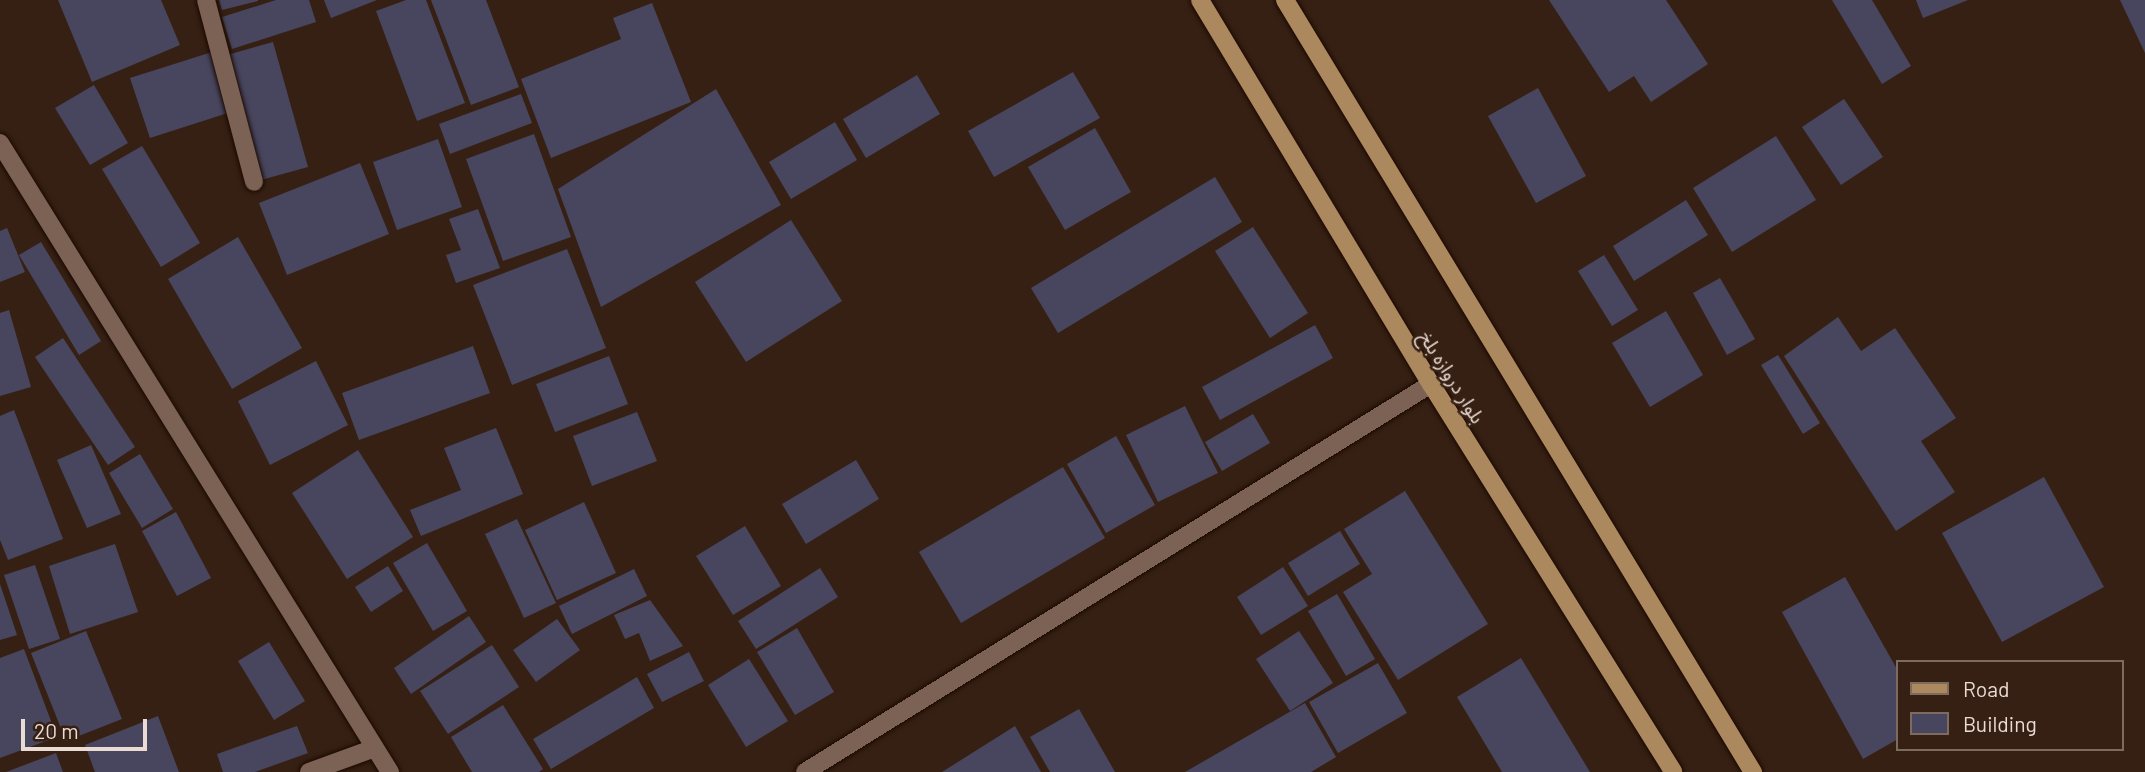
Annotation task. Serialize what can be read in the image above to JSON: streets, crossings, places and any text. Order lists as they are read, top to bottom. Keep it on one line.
{"streets":{"main road":["بلوار دروازه بلخ"]},"legend":["Road","Building"],"scale_bar":"20 m"}
